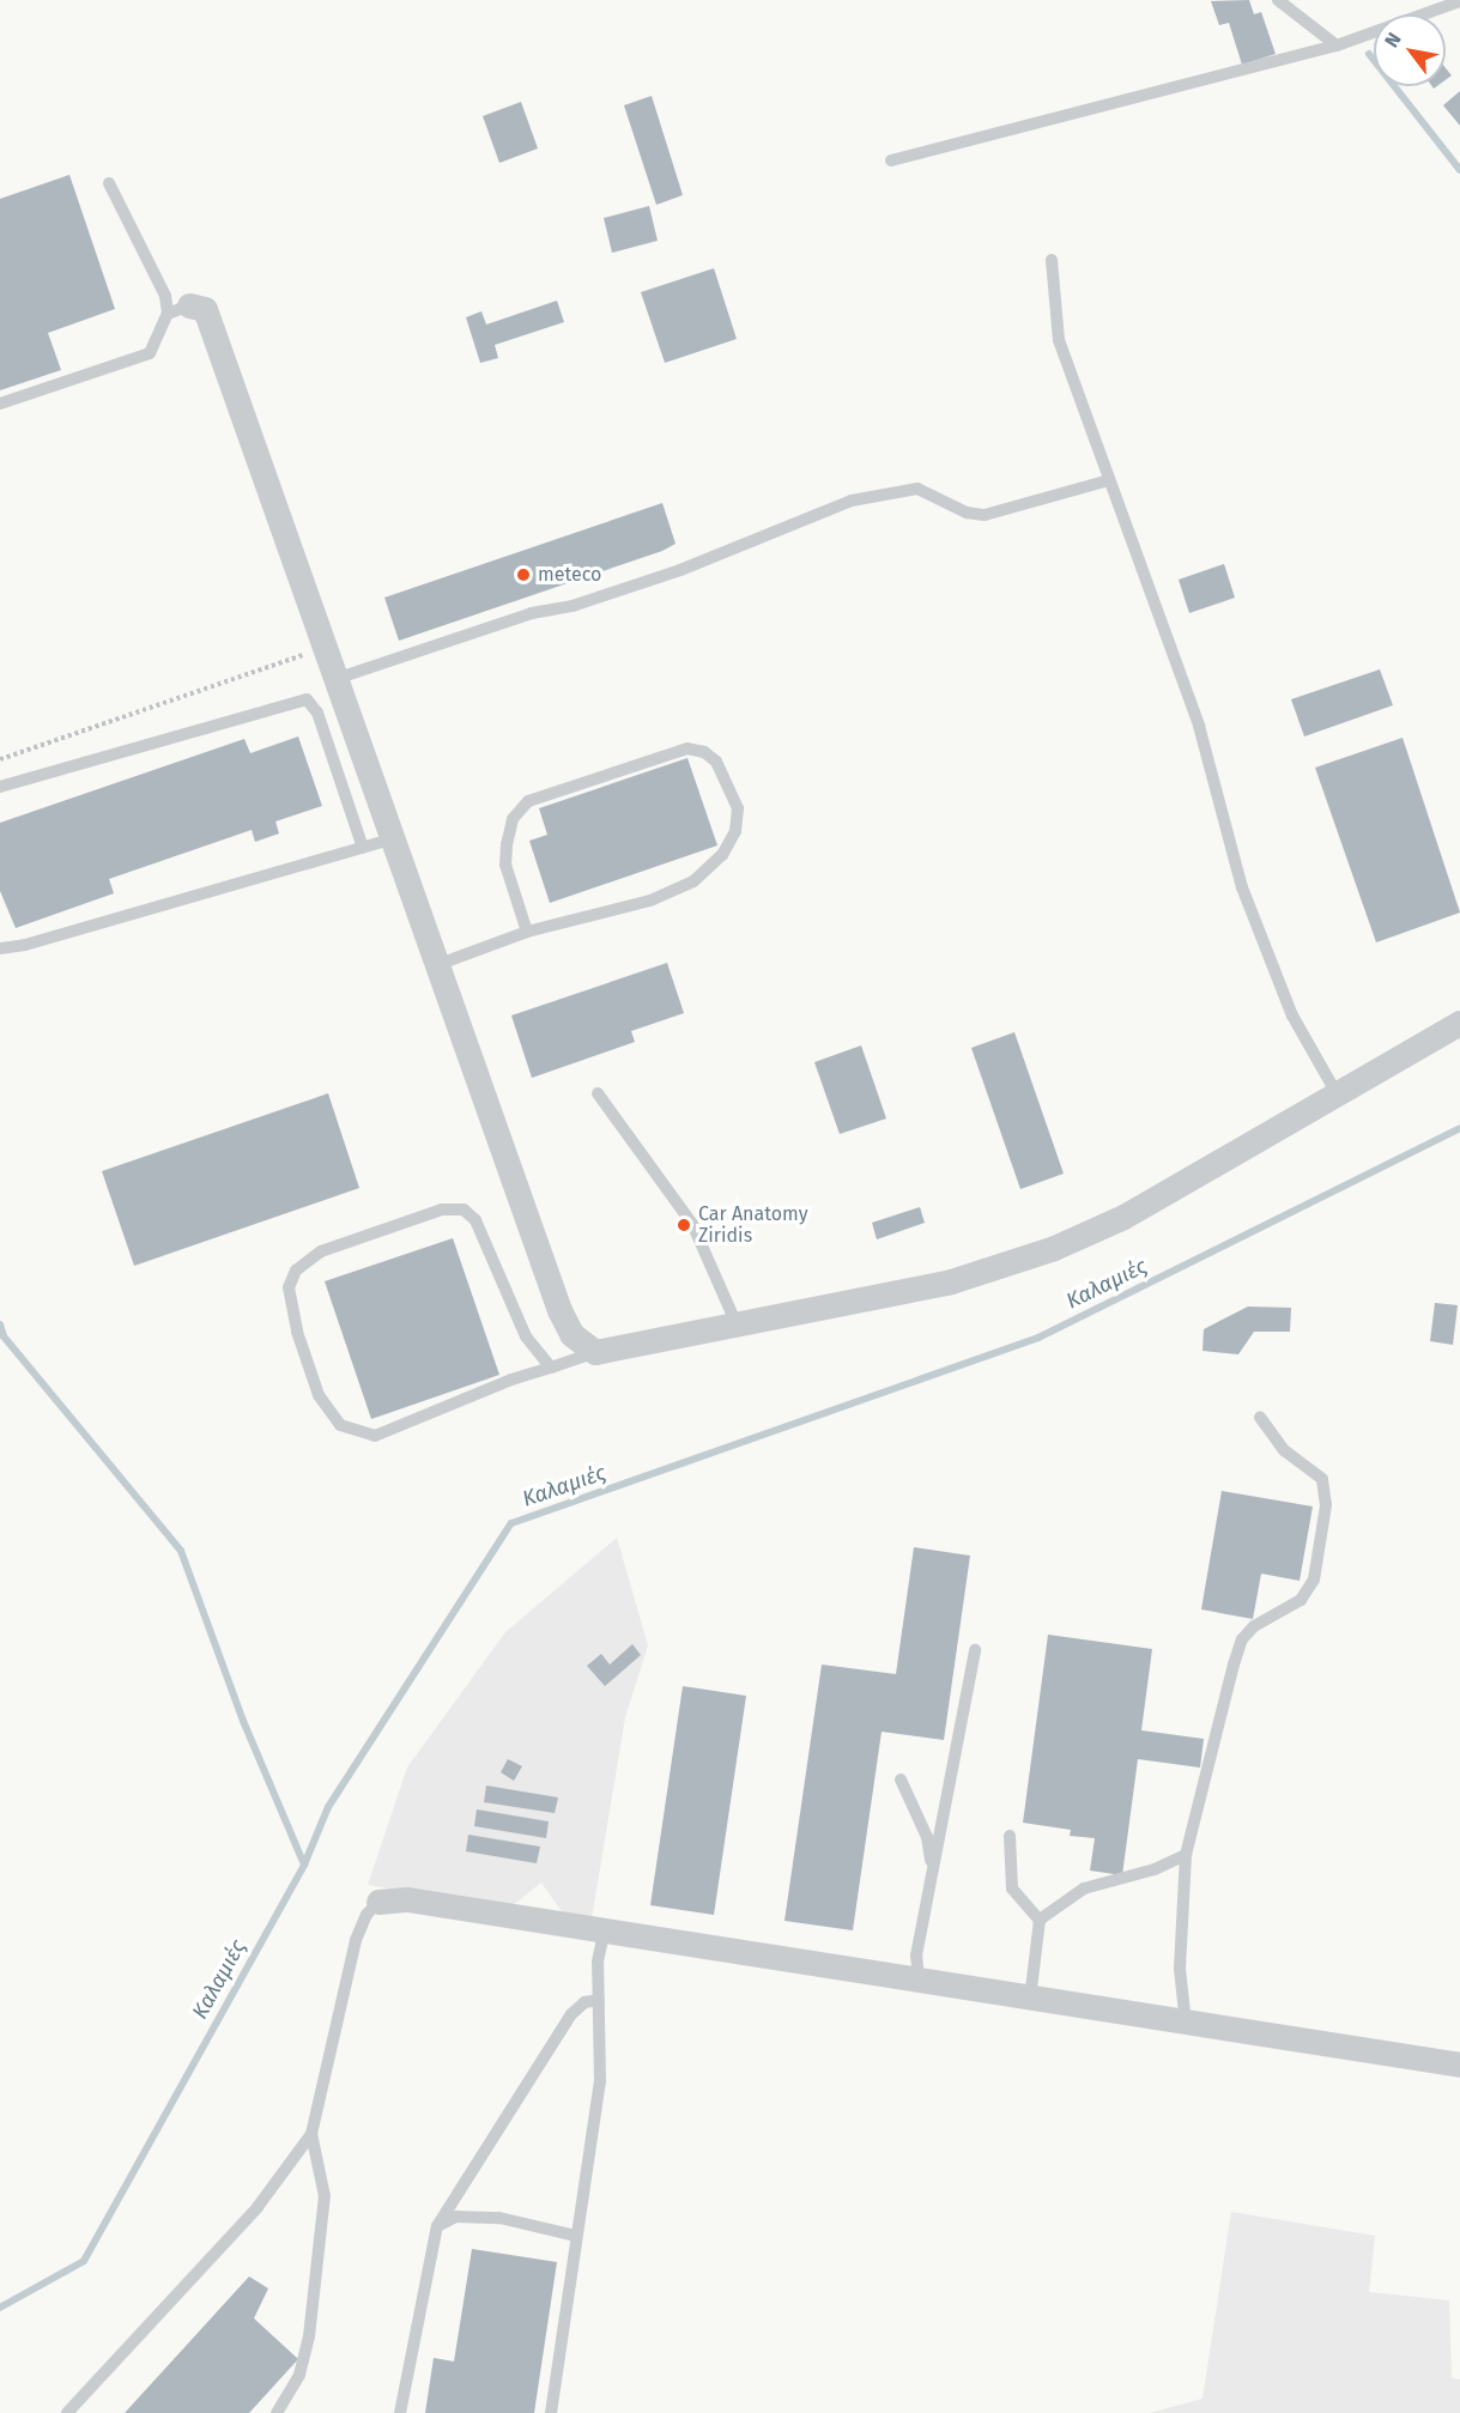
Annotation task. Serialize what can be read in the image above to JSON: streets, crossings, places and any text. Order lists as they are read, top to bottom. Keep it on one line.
{"water":["Καλαμιές"],"places":["meteco","Car Anatomy Ziridis"],"north":"top left"}
